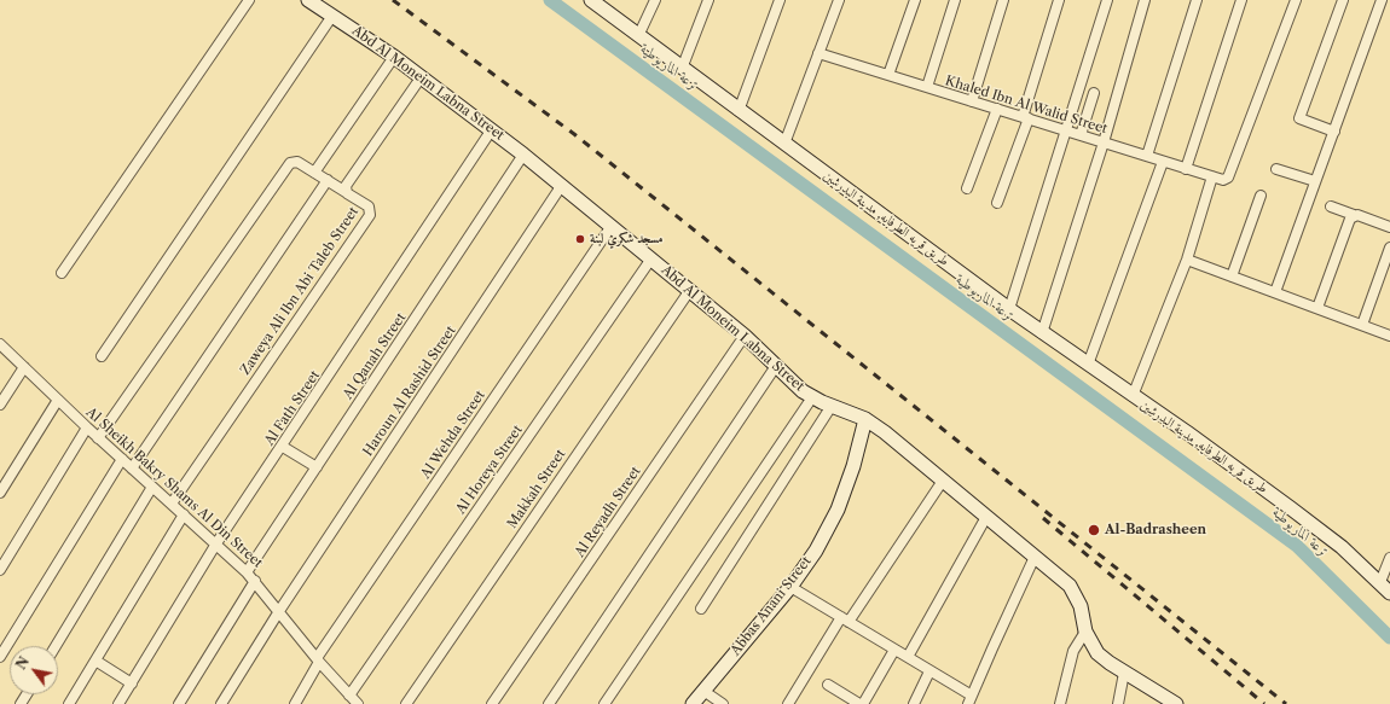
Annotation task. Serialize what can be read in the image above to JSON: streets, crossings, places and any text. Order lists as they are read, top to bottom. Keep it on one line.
{"streets":{"main road":["Abd Al Moneim Labna Street","طريق قريه الطرفايه, مدينة البدرشين","Abbas Anani Street"],"street":["Khaled Ibn Al Walid Street","Zaweya Ali Ibn Abi Taleb Street","Al Qanah Street","Haroun Al Rashid Street","Al Fath Street","Al Wehda Street","Al Horeya Street","Al Sheikh Bakry Shams Al Din Street","Makkah Street","Al Reyadh Street"]},"crossings":[["Abd Al Moneim Labna Street","Zaweya Ali Ibn Abi Taleb Street"],["Abd Al Moneim Labna Street","Al Qanah Street"],["Abd Al Moneim Labna Street","Haroun Al Rashid Street"],["Abd Al Moneim Labna Street","Al Fath Street"],["Abd Al Moneim Labna Street","Al Wehda Street"],["Abd Al Moneim Labna Street","Al Horeya Street"],["Abd Al Moneim Labna Street","Makkah Street"],["Abd Al Moneim Labna Street","Al Reyadh Street"],["Abd Al Moneim Labna Street","Abbas Anani Street"],["Zaweya Ali Ibn Abi Taleb Street","Al Sheikh Bakry Shams Al Din Street"],["Al Qanah Street","Al Sheikh Bakry Shams Al Din Street"],["Haroun Al Rashid Street","Al Sheikh Bakry Shams Al Din Street"],["Al Fath Street","Al Sheikh Bakry Shams Al Din Street"],["Al Wehda Street","Al Sheikh Bakry Shams Al Din Street"],["Al Horeya Street","Al Sheikh Bakry Shams Al Din Street"]],"water":["ترعة الماريوطية"],"places":["مسجد شكري لبنة","Al-Badrasheen"],"north":"top left"}
